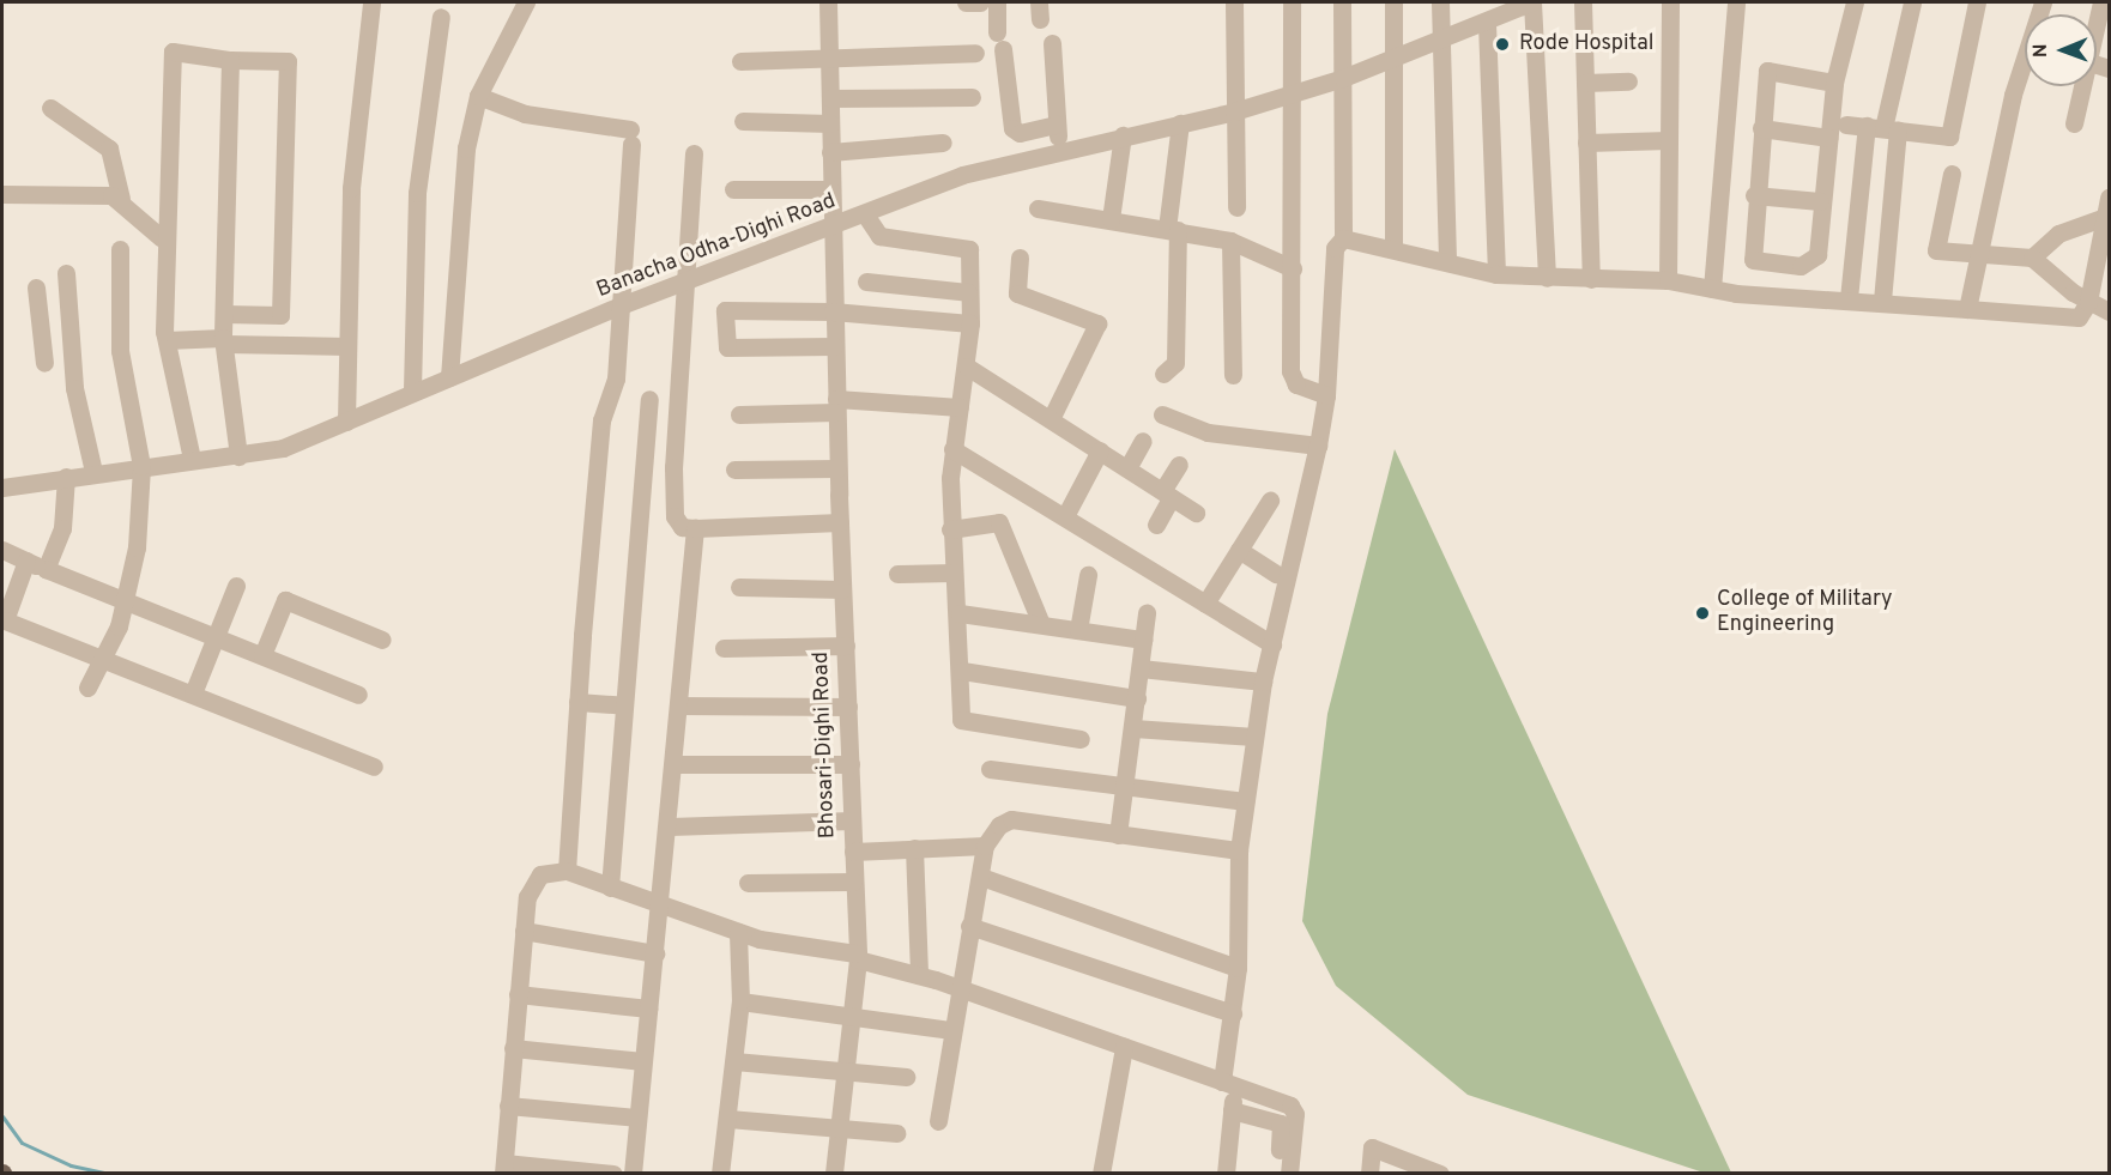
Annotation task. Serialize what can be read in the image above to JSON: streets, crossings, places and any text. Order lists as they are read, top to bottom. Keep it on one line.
{"streets":{"street":["Banacha Odha-Dighi Road","Bhosari-Dighi Road"]},"crossings":[["Banacha Odha-Dighi Road","Bhosari-Dighi Road"]],"places":["Rode Hospital","College of Military Engineering"],"north":"left"}
